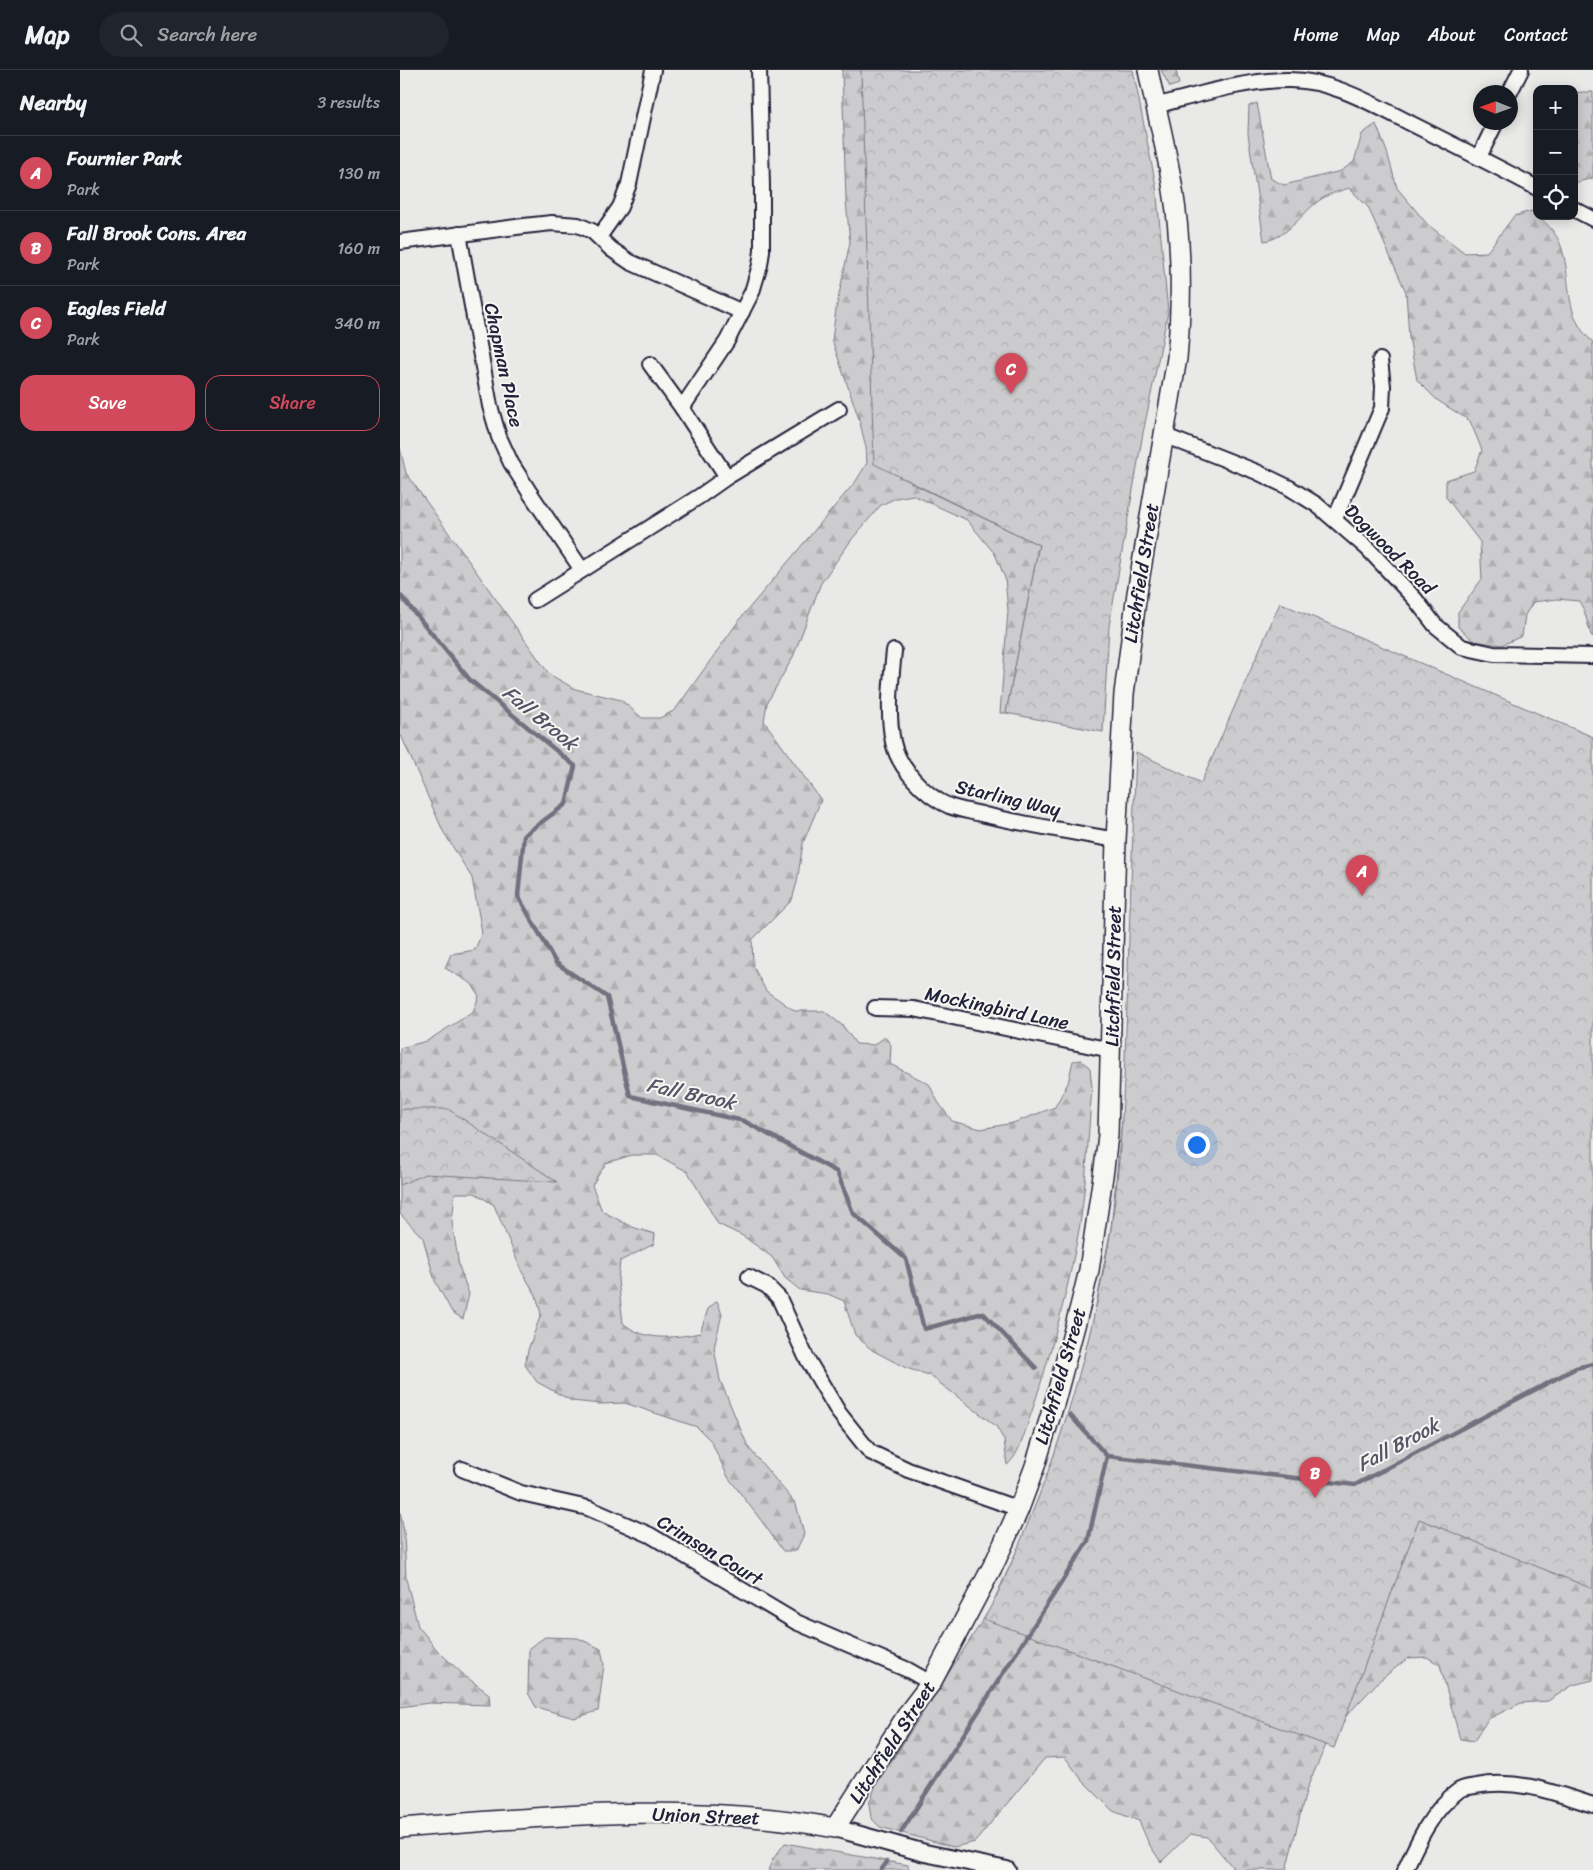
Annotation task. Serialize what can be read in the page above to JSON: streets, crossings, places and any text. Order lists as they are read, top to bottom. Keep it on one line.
{"streets":{"main road":["Litchfield Street","Union Street"],"street":["Chapman Place","Dogwood Road","Starling Way","Mockingbird Lane","Crimson Court"]},"crossings":[["Dogwood Road","Litchfield Street"],["Litchfield Street","Starling Way"],["Litchfield Street","Mockingbird Lane"],["Litchfield Street","Crimson Court"],["Litchfield Street","Union Street"]],"water":["Fall Brook"],"north":"left","page":{"header":"Map","search":"Search here","nav":["Home","Map","About","Contact"],"heading":["Nearby","3 results"],"map_buttons":["+","−"],"list":[{"mark":"A","name":"Fournier Park","note":"Park","value":"130 m"},{"mark":"B","name":"Fall Brook Cons. Area","note":"Park","value":"160 m"},{"mark":"C","name":"Eagles Field","note":"Park","value":"340 m"}],"pins":["C","A","B"],"buttons":["Save","Share"]}}
